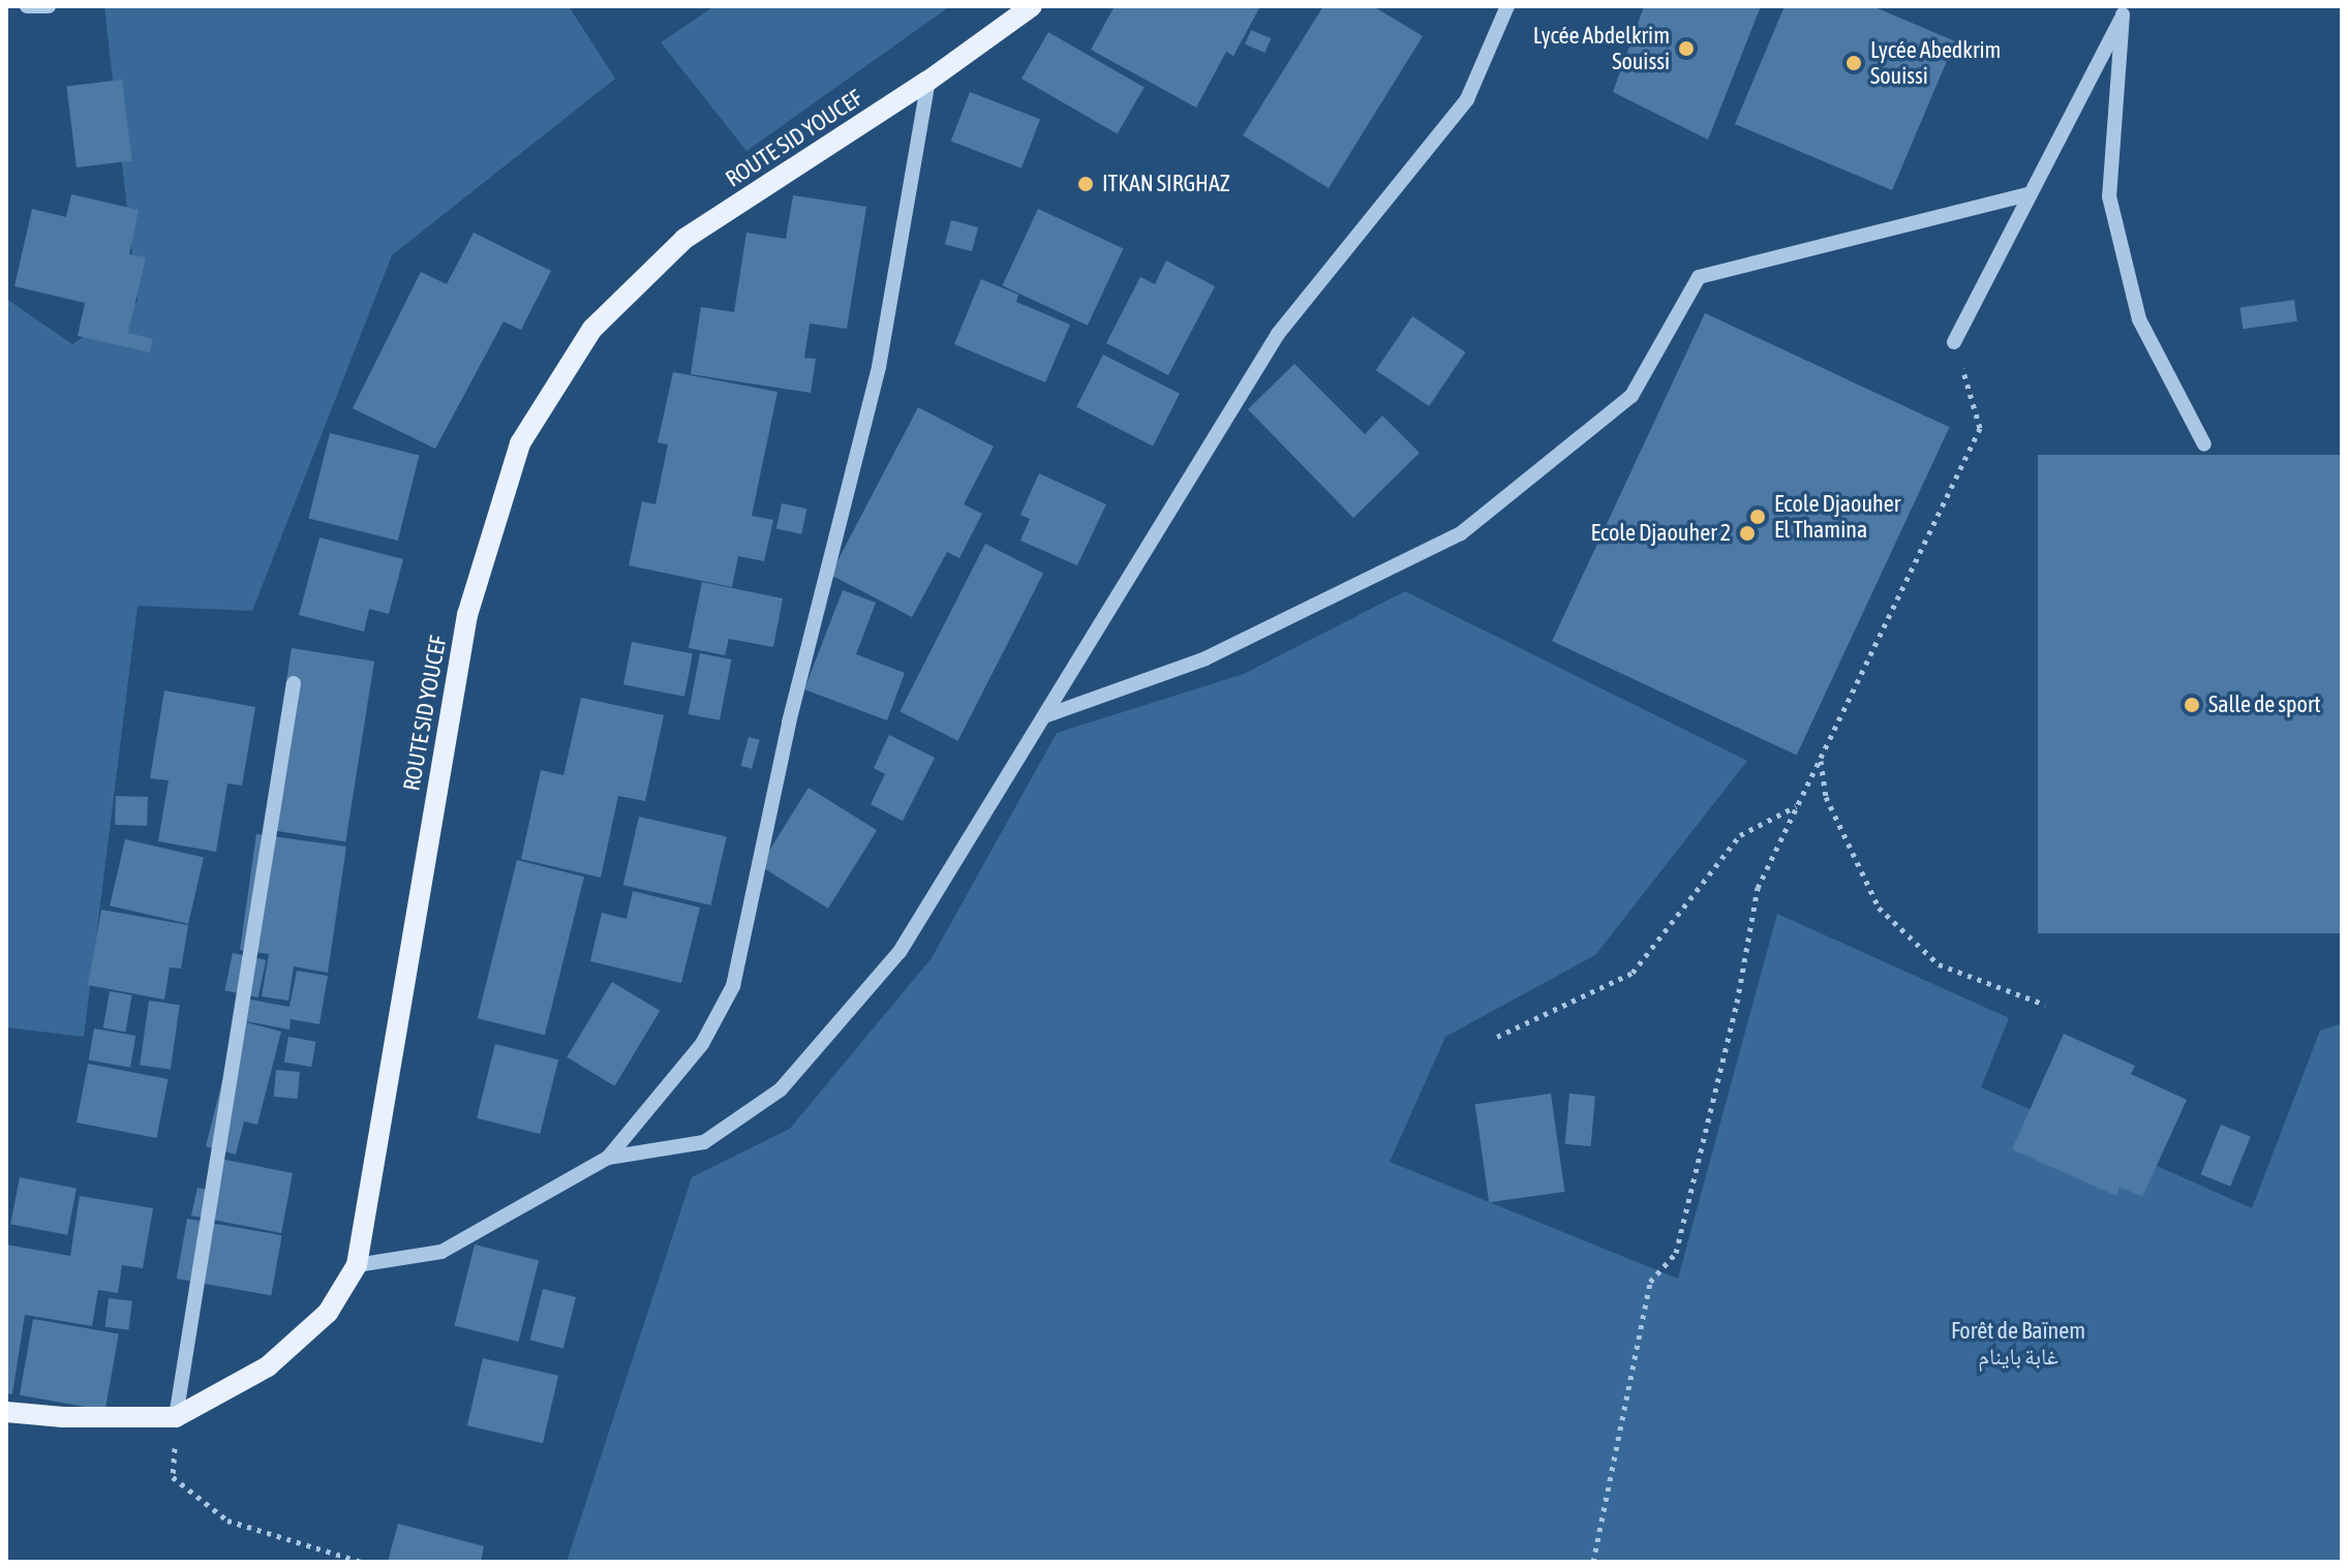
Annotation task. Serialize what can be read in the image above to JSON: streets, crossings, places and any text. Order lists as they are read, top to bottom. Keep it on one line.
{"streets":{"main road":["ROUTE SID YOUCEF"]},"parks":["Forêt de Baïnem غابة باينام"],"places":["Lycée Abdelkrim Souissi","Lycée Abedkrim Souissi","ITKAN SIRGHAZ","Ecole Djaouher El Thamina","Ecole Djaouher 2","Salle de sport"]}
